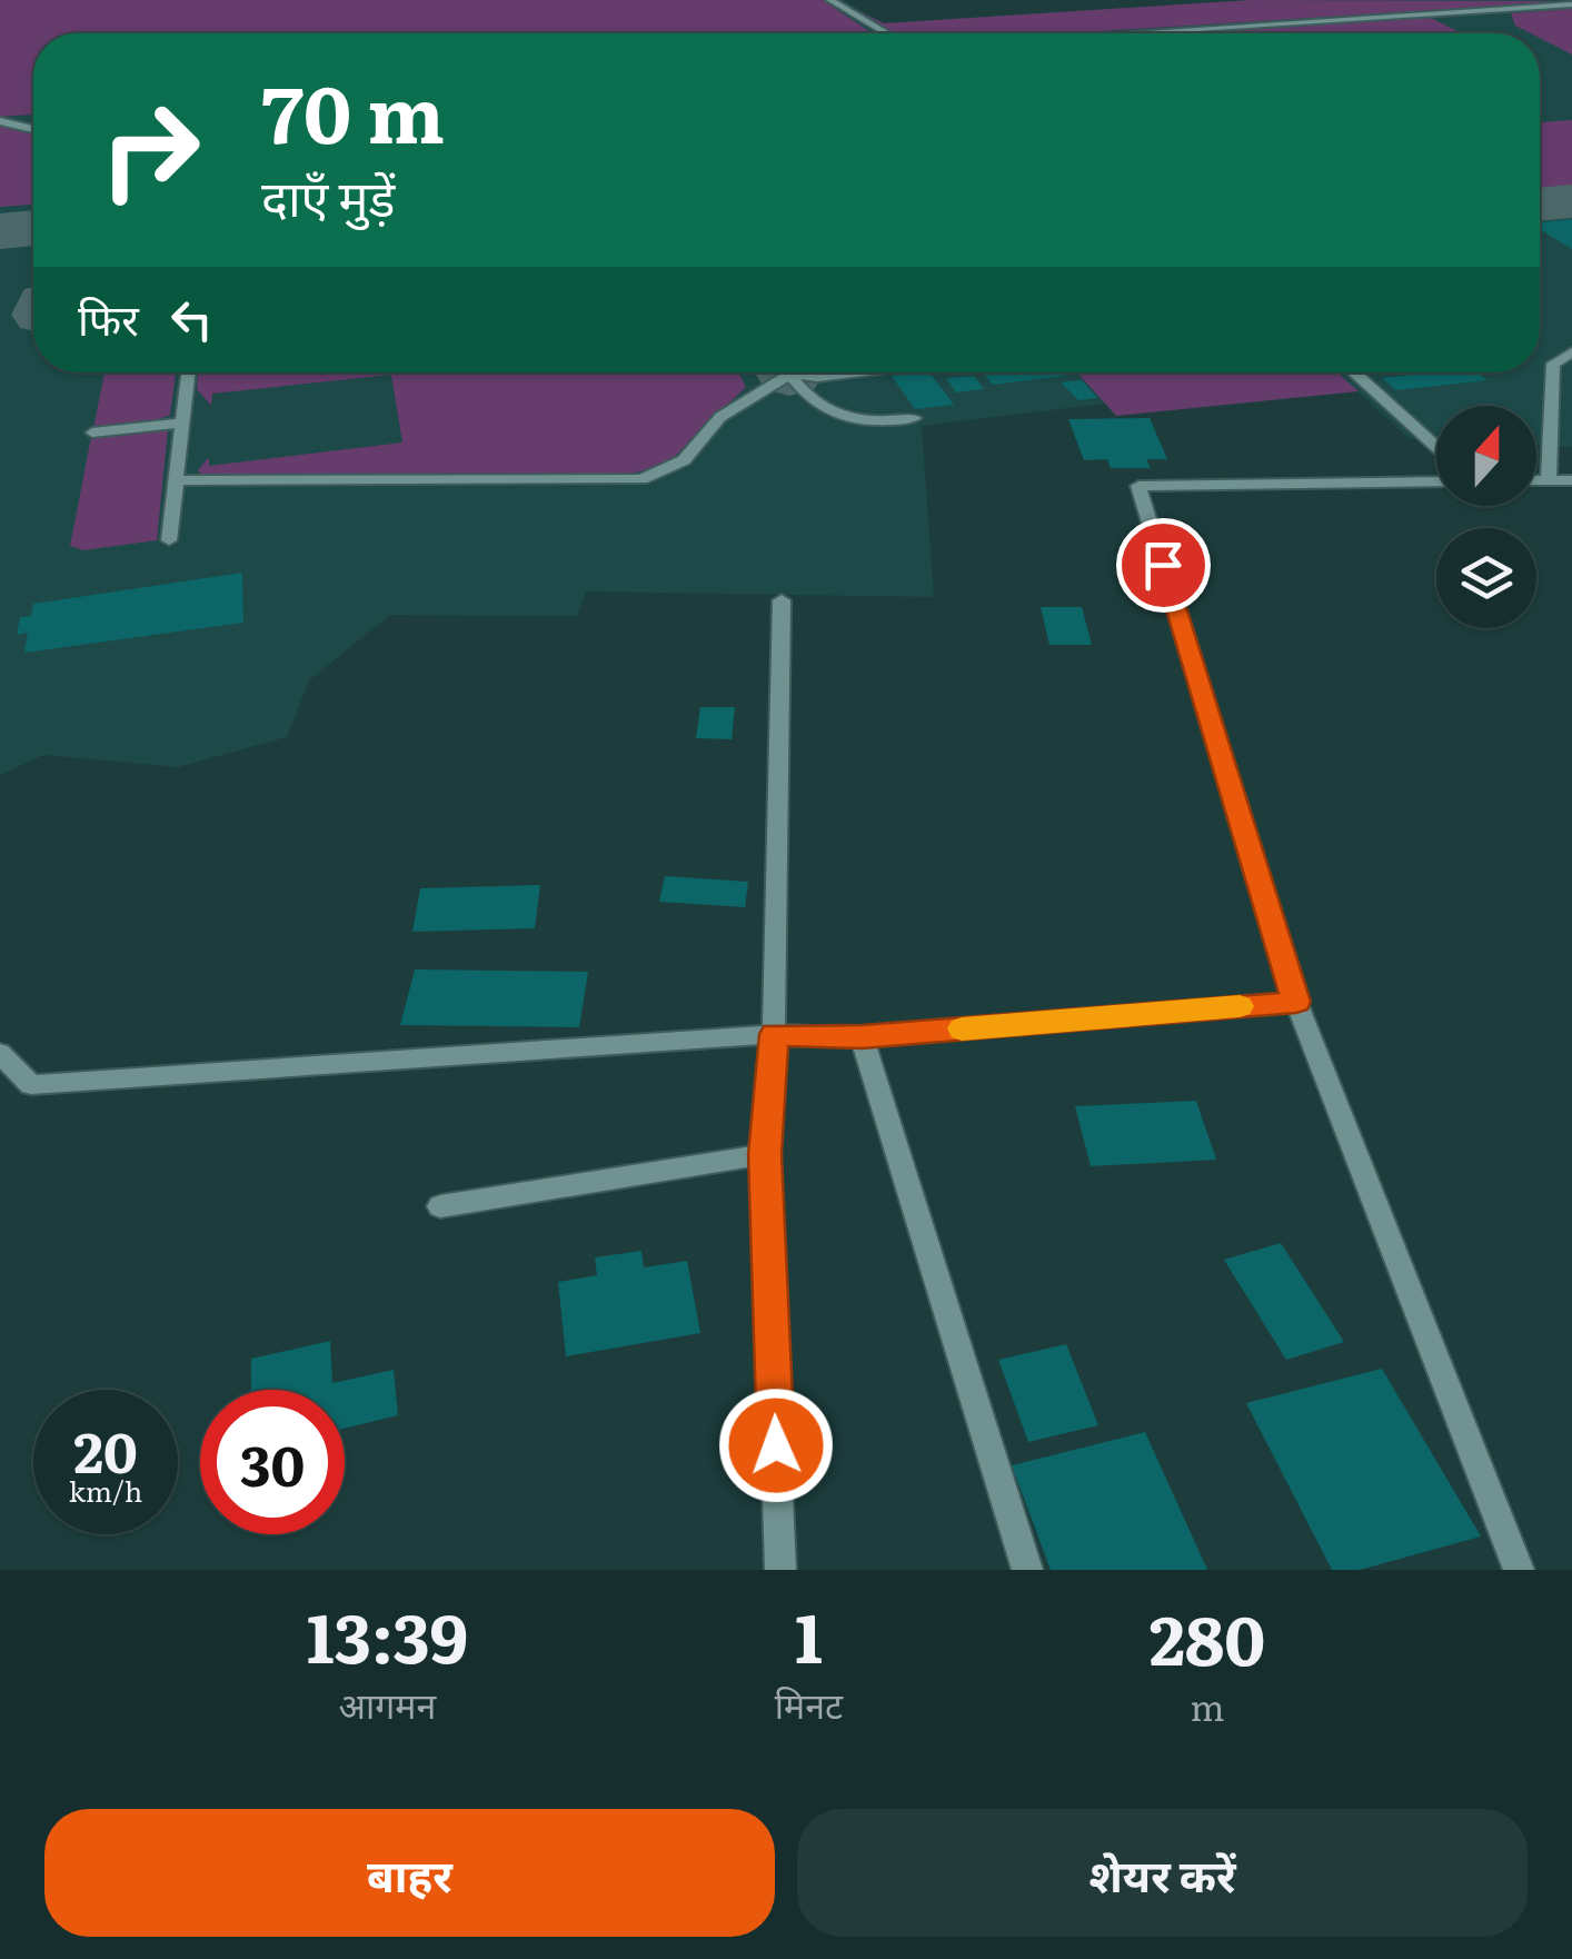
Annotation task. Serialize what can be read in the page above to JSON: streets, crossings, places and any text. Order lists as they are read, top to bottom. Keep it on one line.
{"north":"top","page":{"turn":["70 m","दाएँ मुड़ें"],"then":"फिर","speed":"20 km/h","limit":"30","eta":["13:39","आगमन","1","मिनट","280","m"],"buttons":["बाहर","शेयर करें"]}}
